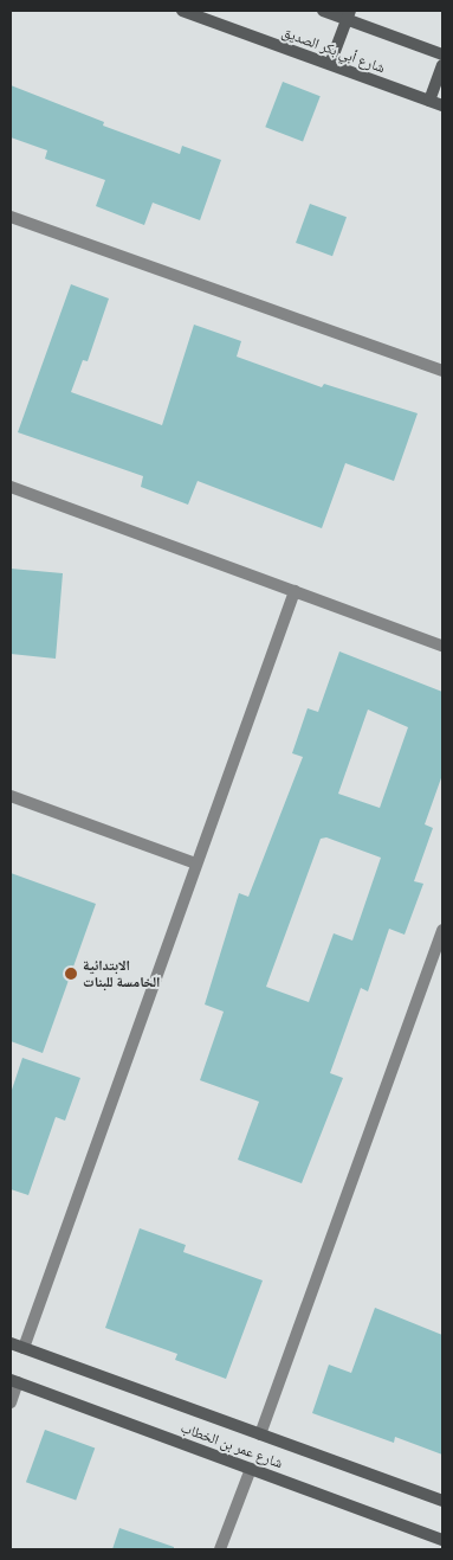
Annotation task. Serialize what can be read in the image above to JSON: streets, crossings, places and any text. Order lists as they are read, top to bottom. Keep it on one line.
{"streets":{"street":["شارع أبي بكر الصديق","شارع عمر بن الخطاب"]},"places":["الابتدائية الخامسة للبنات"]}
